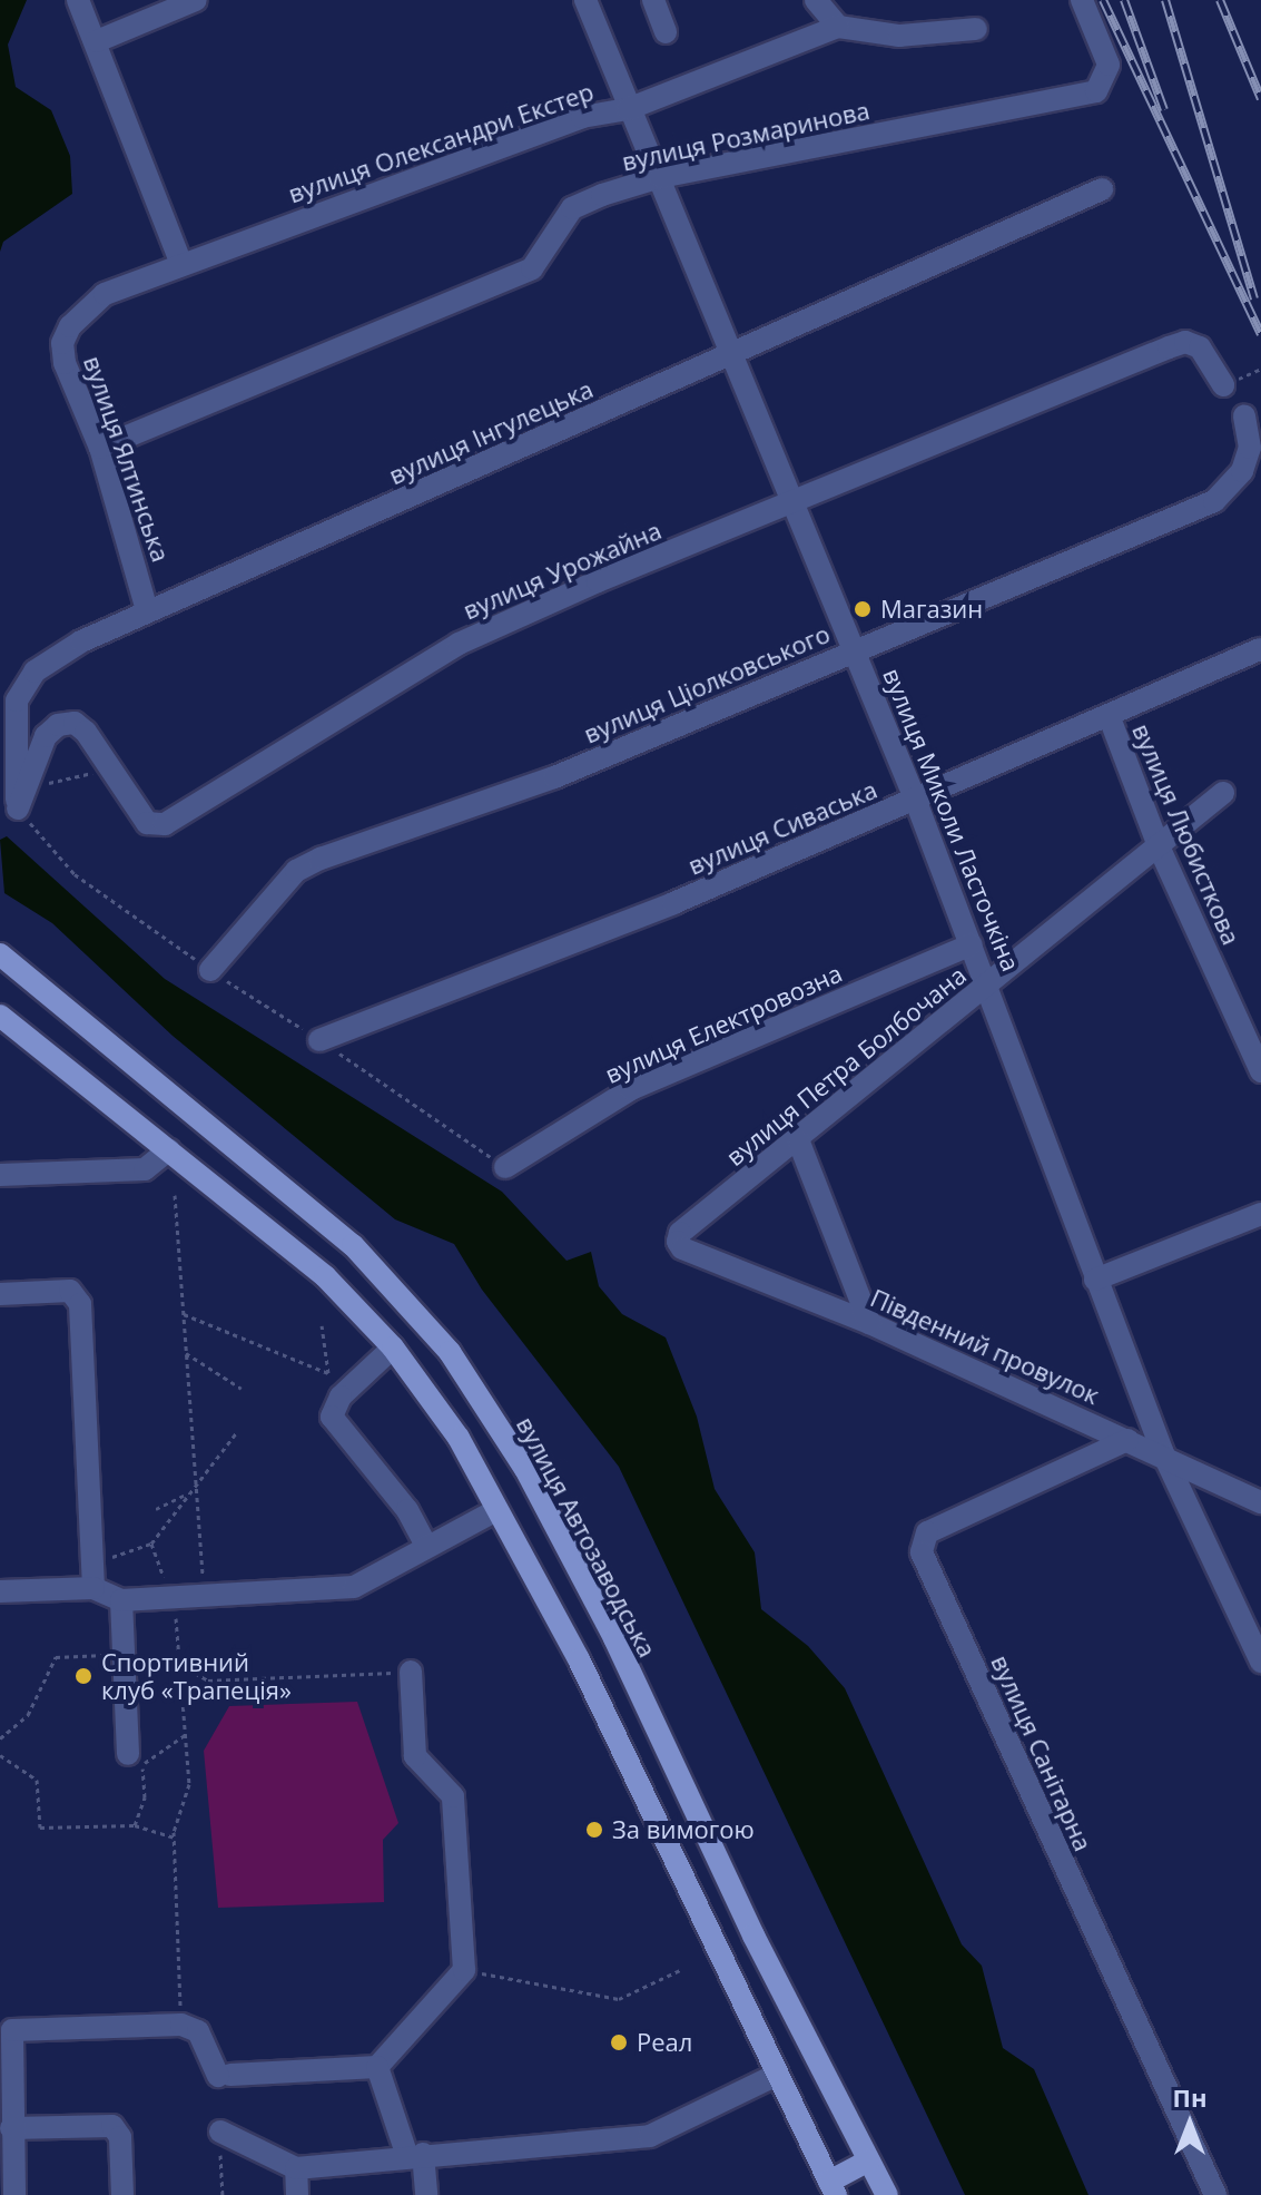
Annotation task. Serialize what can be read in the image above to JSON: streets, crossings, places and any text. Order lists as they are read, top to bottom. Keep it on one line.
{"streets":{"main road":["вулиця Автозаводська"],"street":["вулиця Розмаринова","вулиця Олександри Екстер","вулиця Інгулецька","вулиця Ялтинська","вулиця Урожайна","вулиця Ціолковського","вулиця Миколи Ласточкіна","вулиця Сиваська","вулиця Любисткова","вулиця Електровозна","вулиця Петра Болбочана","Південний провулок","вулиця Санітарна"]},"crossings":[["вулиця Розмаринова","вулиця Ялтинська"],["вулиця Розмаринова","вулиця Миколи Ласточкіна"],["вулиця Олександри Екстер","вулиця Ялтинська"],["вулиця Олександри Екстер","вулиця Миколи Ласточкіна"],["вулиця Інгулецька","вулиця Ялтинська"],["вулиця Інгулецька","вулиця Урожайна"],["вулиця Інгулецька","вулиця Миколи Ласточкіна"],["вулиця Урожайна","вулиця Миколи Ласточкіна"],["вулиця Ціолковського","вулиця Миколи Ласточкіна"],["вулиця Миколи Ласточкіна","вулиця Сиваська"],["вулиця Миколи Ласточкіна","вулиця Електровозна"],["вулиця Миколи Ласточкіна","вулиця Петра Болбочана"],["вулиця Миколи Ласточкіна","Південний провулок"],["вулиця Сиваська","вулиця Любисткова"],["вулиця Любисткова","вулиця Петра Болбочана"],["вулиця Петра Болбочана","Південний провулок"],["Південний провулок","вулиця Санітарна"]],"places":["Магазин","Спортивний клуб «Трапеція»","За вимогою","Реал"],"north":"top"}
